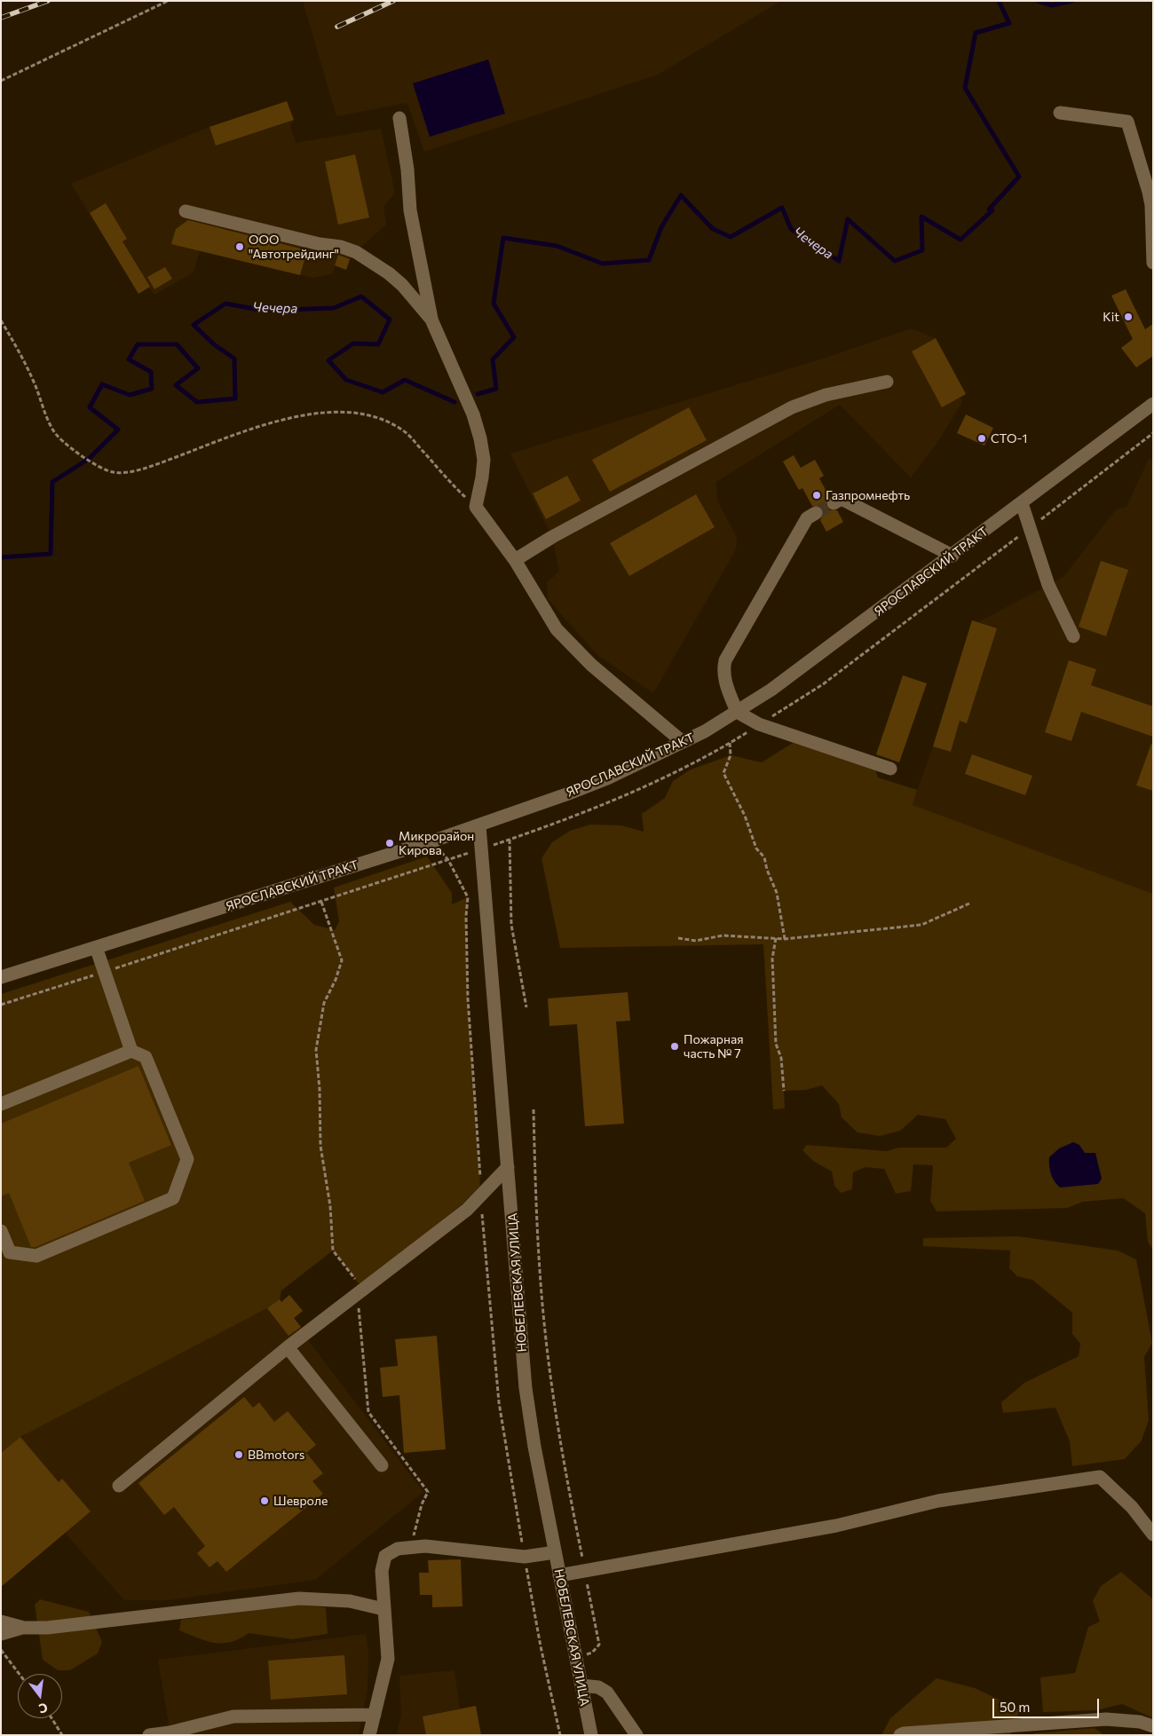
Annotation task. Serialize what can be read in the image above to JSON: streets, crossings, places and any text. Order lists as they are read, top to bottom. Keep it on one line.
{"streets":{"street":["ЯРОСЛАВСКИЙ ТРАКТ","НОБЕЛЕВСКАЯ УЛИЦА"]},"crossings":[["ЯРОСЛАВСКИЙ ТРАКТ","НОБЕЛЕВСКАЯ УЛИЦА"]],"water":["Чечера"],"places":["ООО \"Автотрейдинг\"","Kit","СТО-1","Газпромнефть","Микрорайон Кирова","Пожарная часть № 7","BBmotors","Шевроле"],"scale_bar":"50 m","north":"bottom"}
